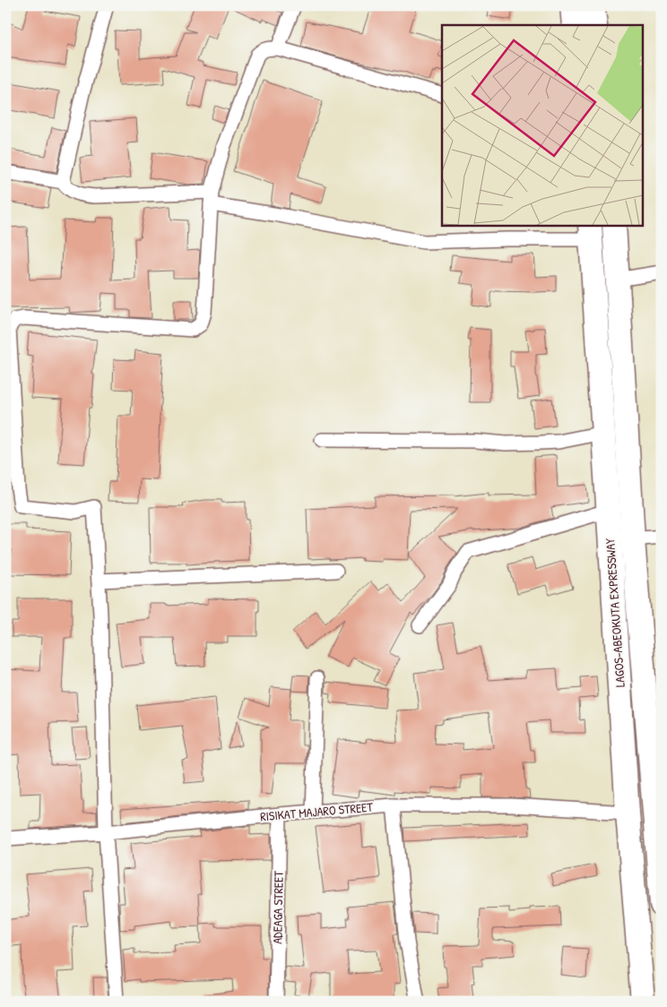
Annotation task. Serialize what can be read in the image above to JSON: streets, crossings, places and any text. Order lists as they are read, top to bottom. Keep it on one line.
{"streets":{"highway":["LAGOS-ABEOKUTA EXPRESSWAY"],"street":["RISIKAT MAJARO STREET","ADEAGA STREET"]},"crossings":[["LAGOS-ABEOKUTA EXPRESSWAY","RISIKAT MAJARO STREET"],["RISIKAT MAJARO STREET","ADEAGA STREET"]]}
